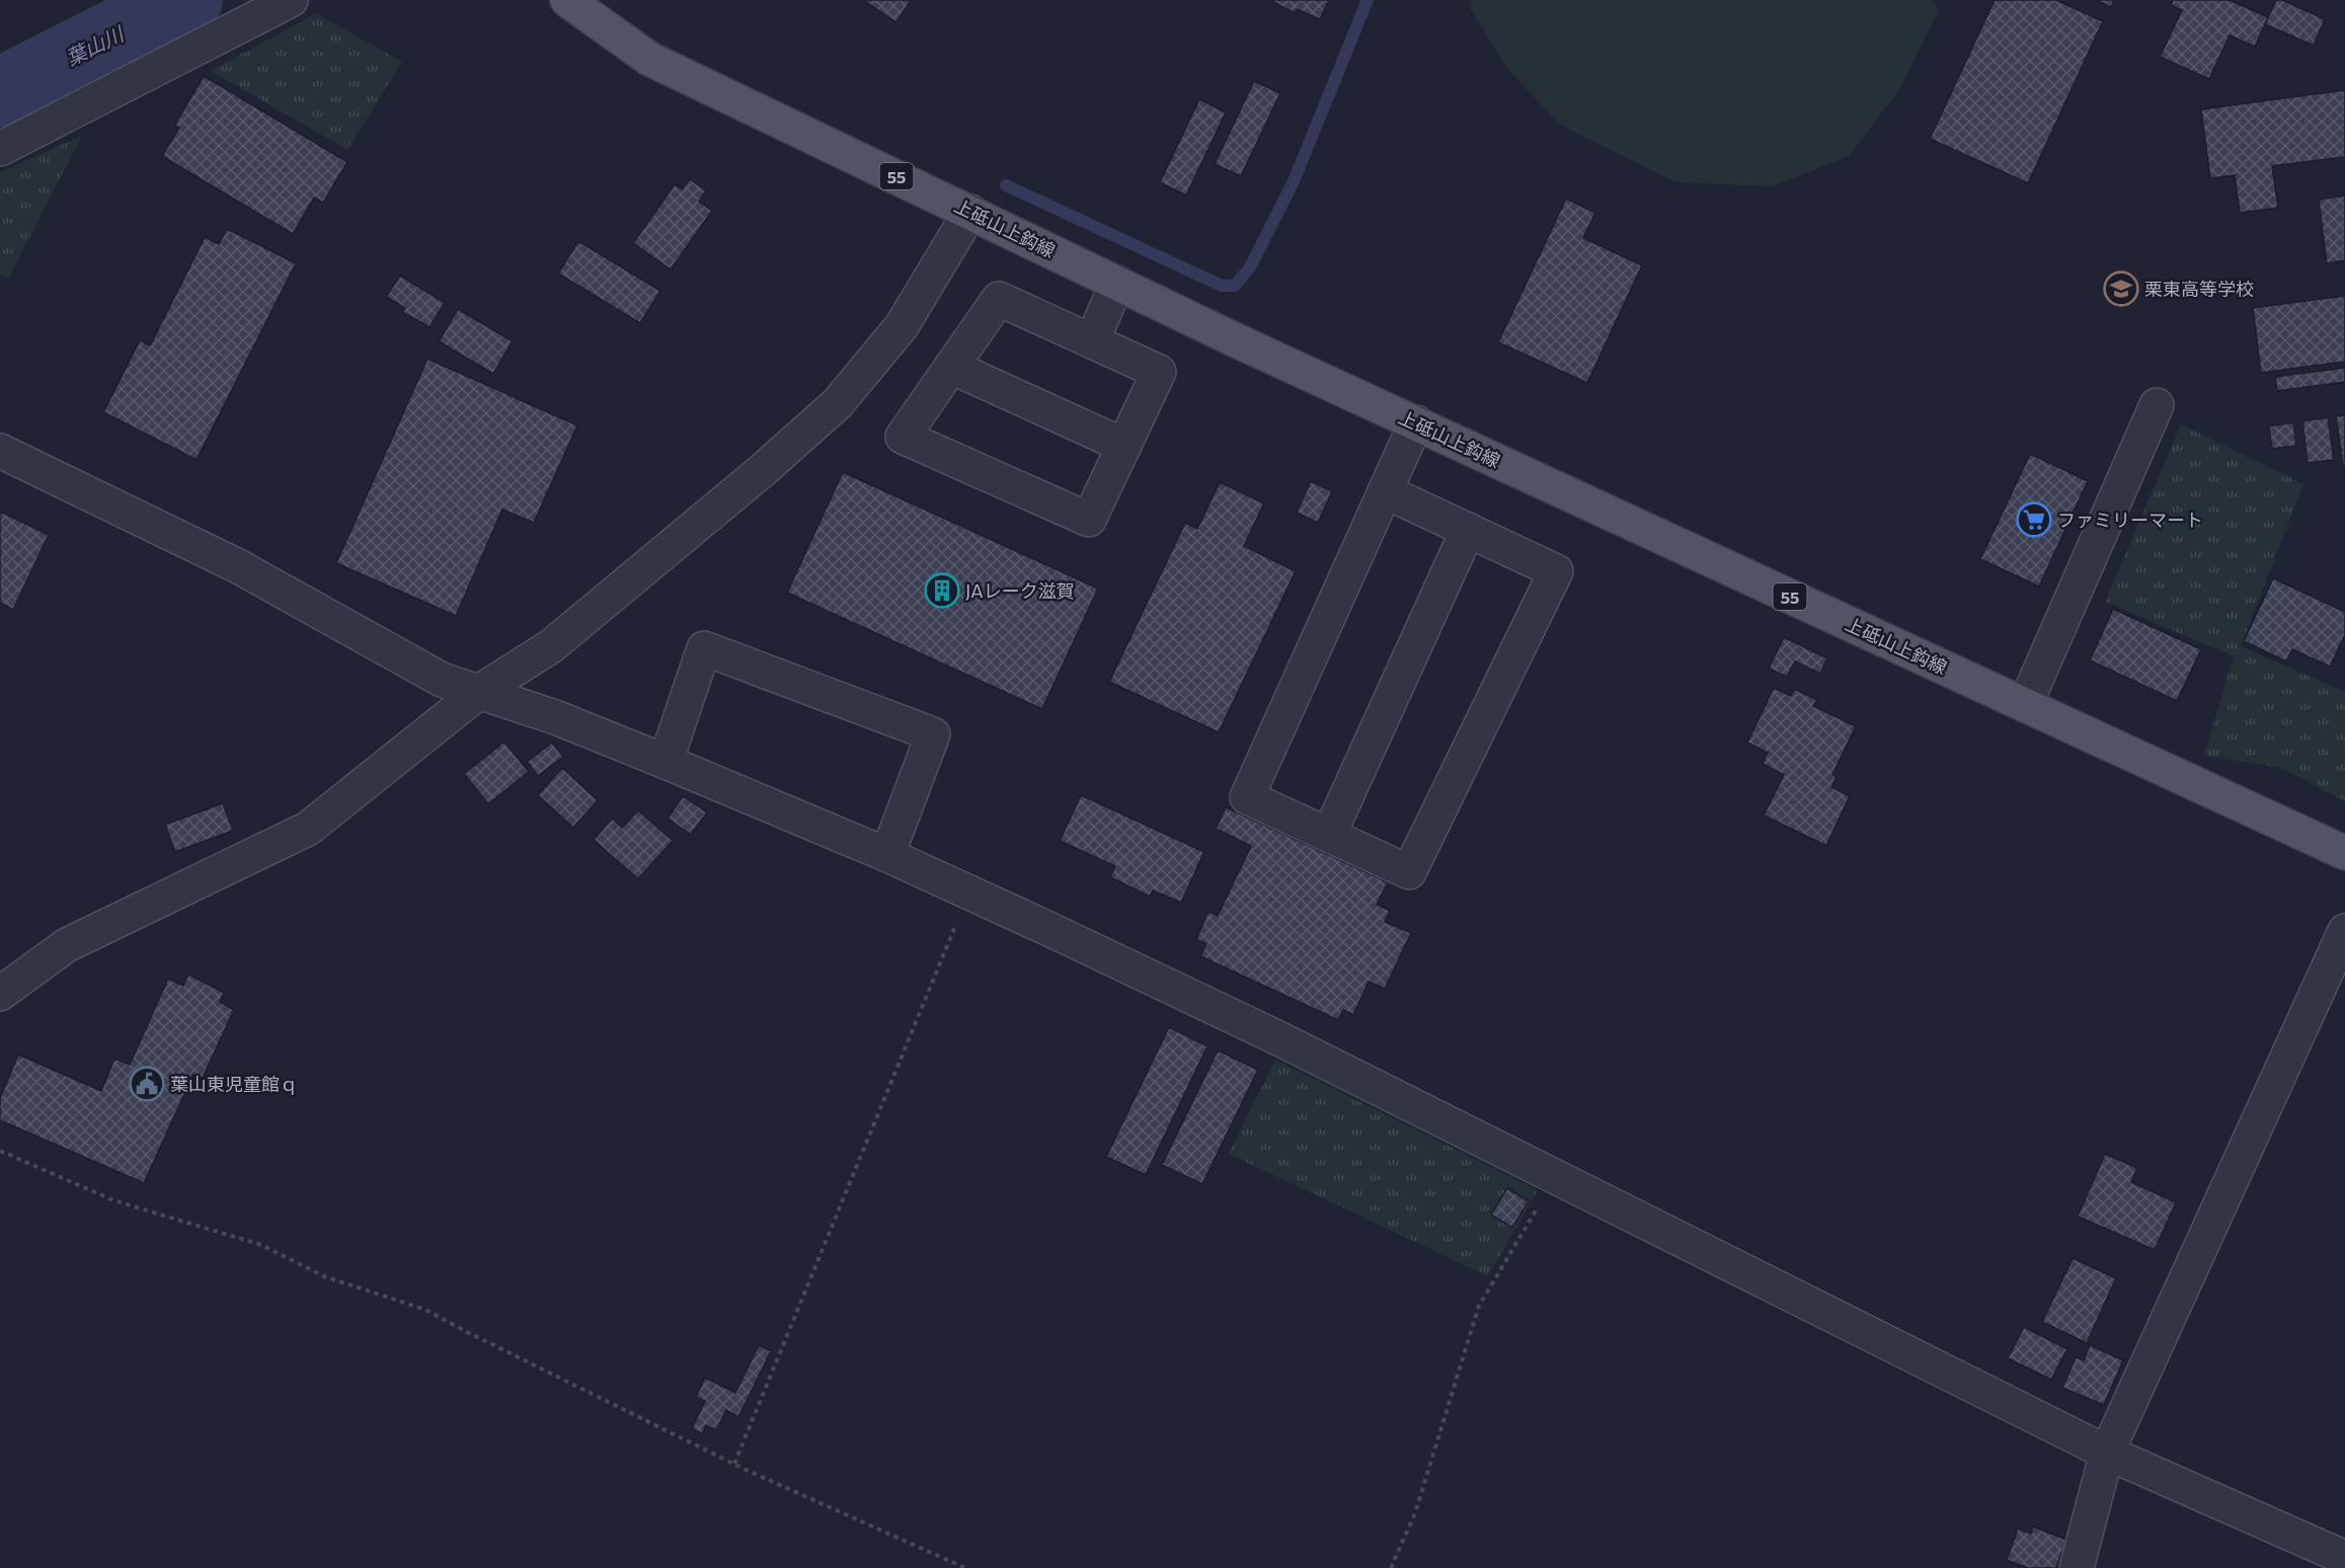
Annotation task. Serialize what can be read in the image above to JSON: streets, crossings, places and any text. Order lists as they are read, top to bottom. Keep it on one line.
{"streets":{"main road":["55","上砥山上鈎線"]},"water":["葉山川"],"places":{"school or university":["栗東高等学校"],"supermarket":["ファミリーマート"],"building":["JAレーク滋賀"],"public building":["葉山東児童館ｑ"]}}
